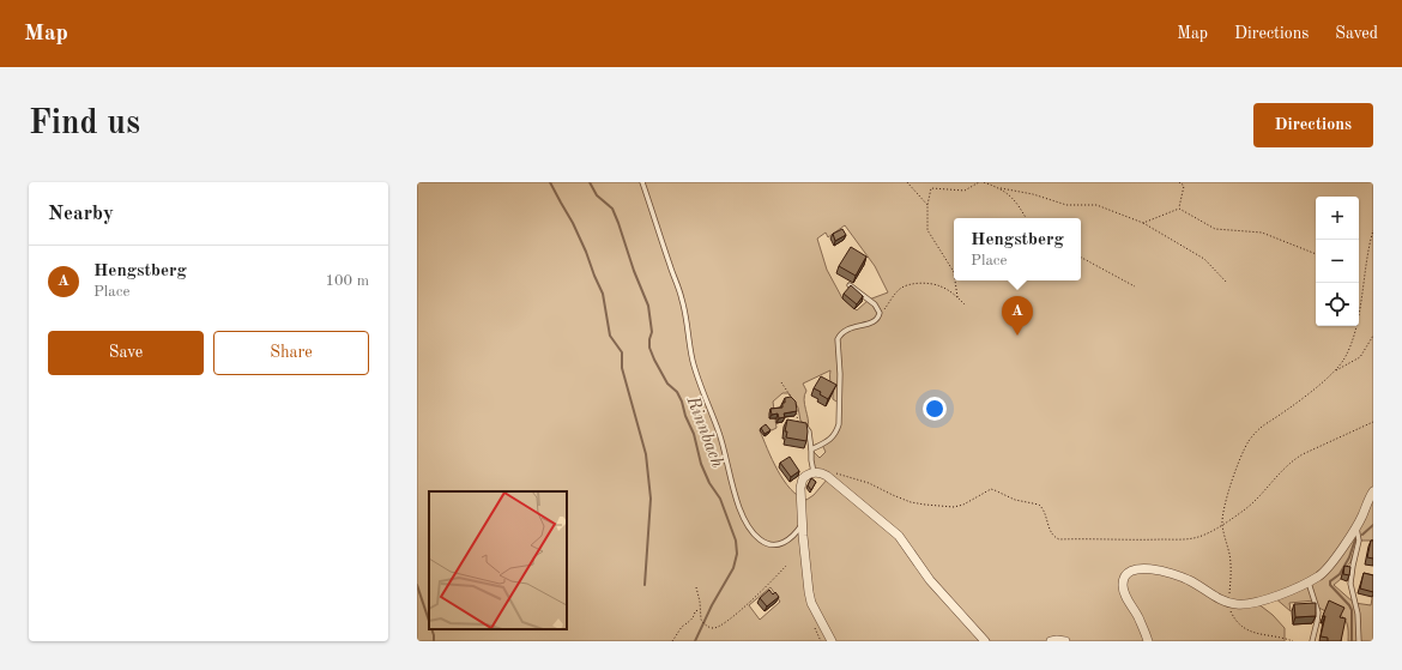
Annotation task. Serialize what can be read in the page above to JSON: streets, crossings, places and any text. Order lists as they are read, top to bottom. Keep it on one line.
{"water":["Rinnbach"],"page":{"header":"Map","nav":["Map","Directions","Saved"],"buttons":["Directions",["Save","Share"]],"title":"Find us","heading":"Nearby","map_buttons":["+","−"],"popup":["Hengstberg","Place"],"list":[{"mark":"A","name":"Hengstberg","note":"Place","value":"100 m"}],"pins":"A"}}
